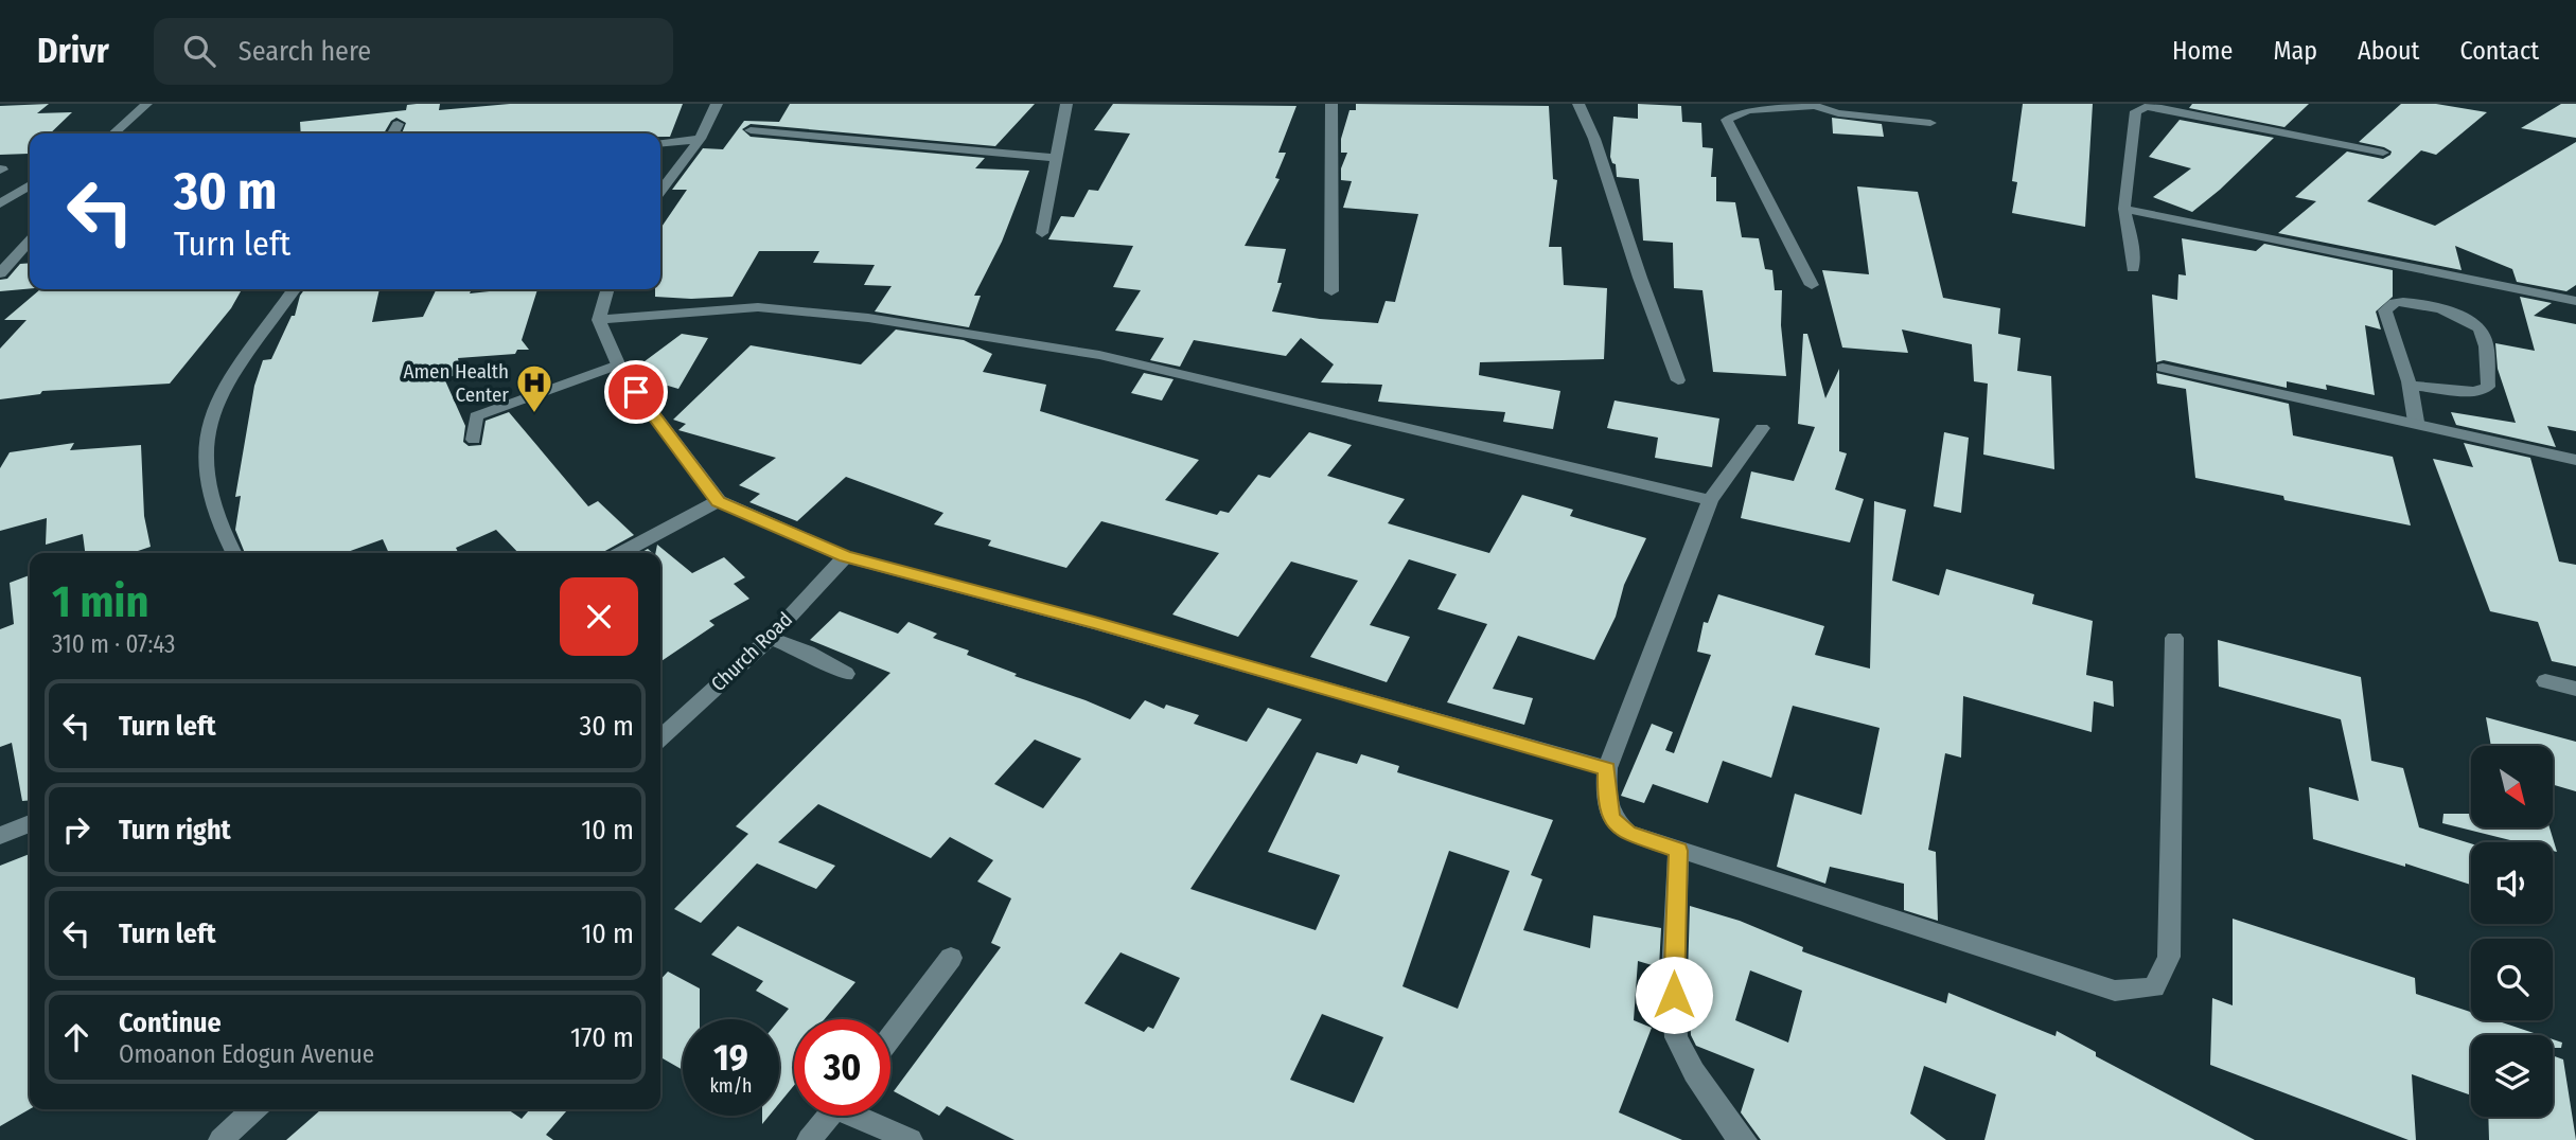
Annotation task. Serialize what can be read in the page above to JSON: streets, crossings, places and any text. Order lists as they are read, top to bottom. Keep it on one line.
{"streets":{"street":["Church Road"]},"places":{"hospital":["Amen Health Center"]},"north":"bottom right","page":{"header":"Drivr","search":"Search here","nav":["Home","Map","About","Contact"],"turn":["30 m","Turn left"],"heading":["1 min","310 m · 07:43"],"list":[{"name":"Turn left","value":"30 m"},{"name":"Turn right","value":"10 m"},{"name":"Turn left","value":"10 m"},{"name":"Continue","note":"Omoanon Edogun Avenue","value":"170 m"}],"speed":"19 km/h","limit":"30"}}
